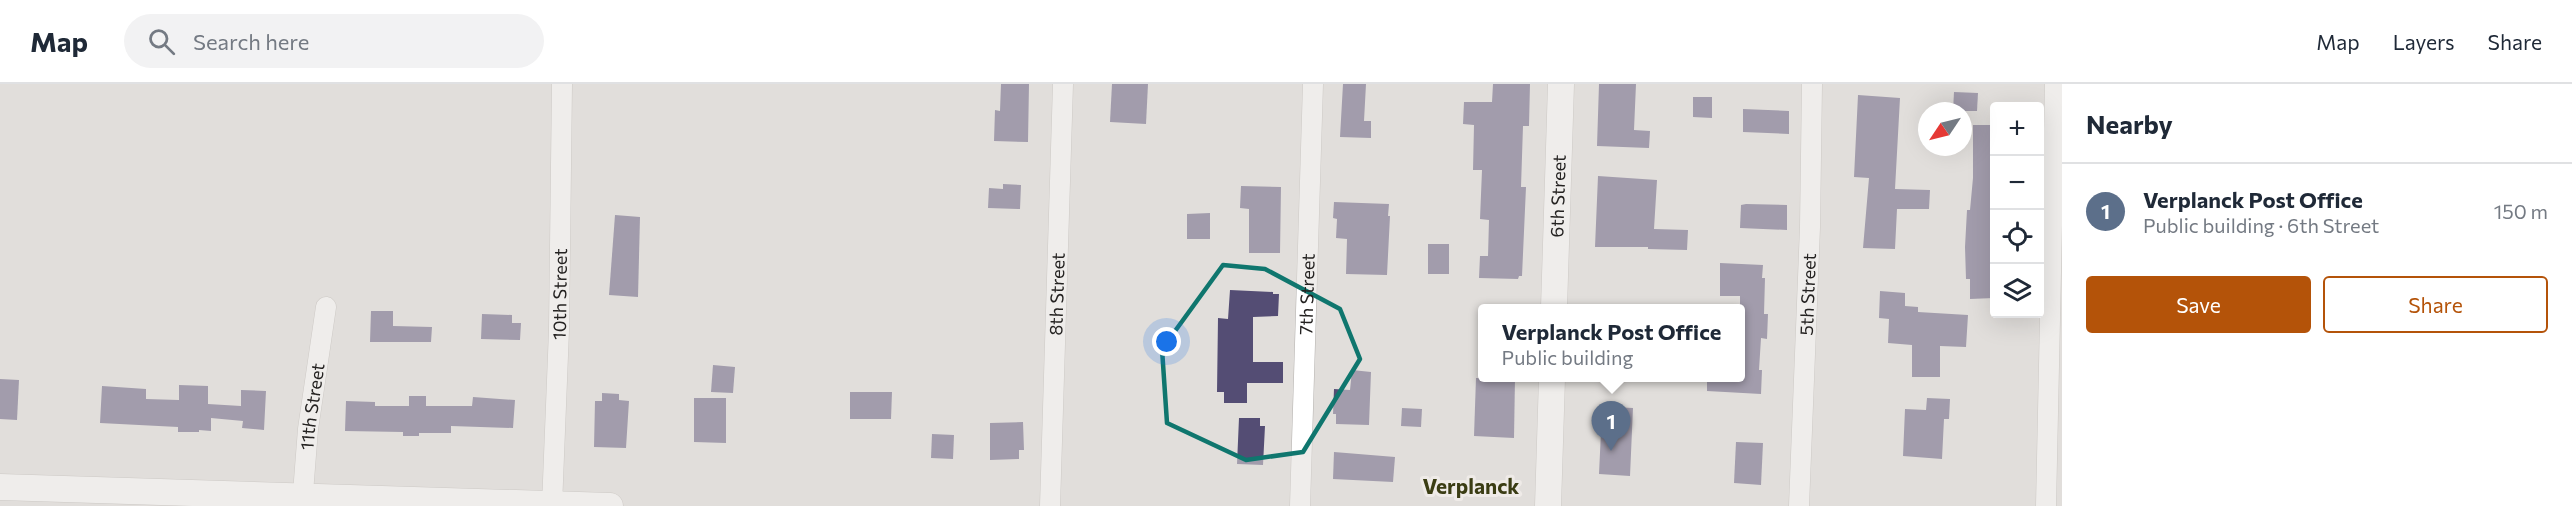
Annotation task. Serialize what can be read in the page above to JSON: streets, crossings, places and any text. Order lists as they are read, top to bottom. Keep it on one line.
{"streets":{"street":["6th Street","10th Street","8th Street","7th Street","5th Street","11th Street"]},"districts":["Verplanck"],"north":"bottom left","page":{"header":"Map","search":"Search here","nav":["Map","Layers","Share"],"heading":"Nearby","map_buttons":["+","−"],"list":[{"mark":"1","name":"Verplanck Post Office","note":"Public building · 6th Street","value":"150 m"}],"buttons":["Save","Share"],"popup":["Verplanck Post Office","Public building"],"pins":"1"}}
